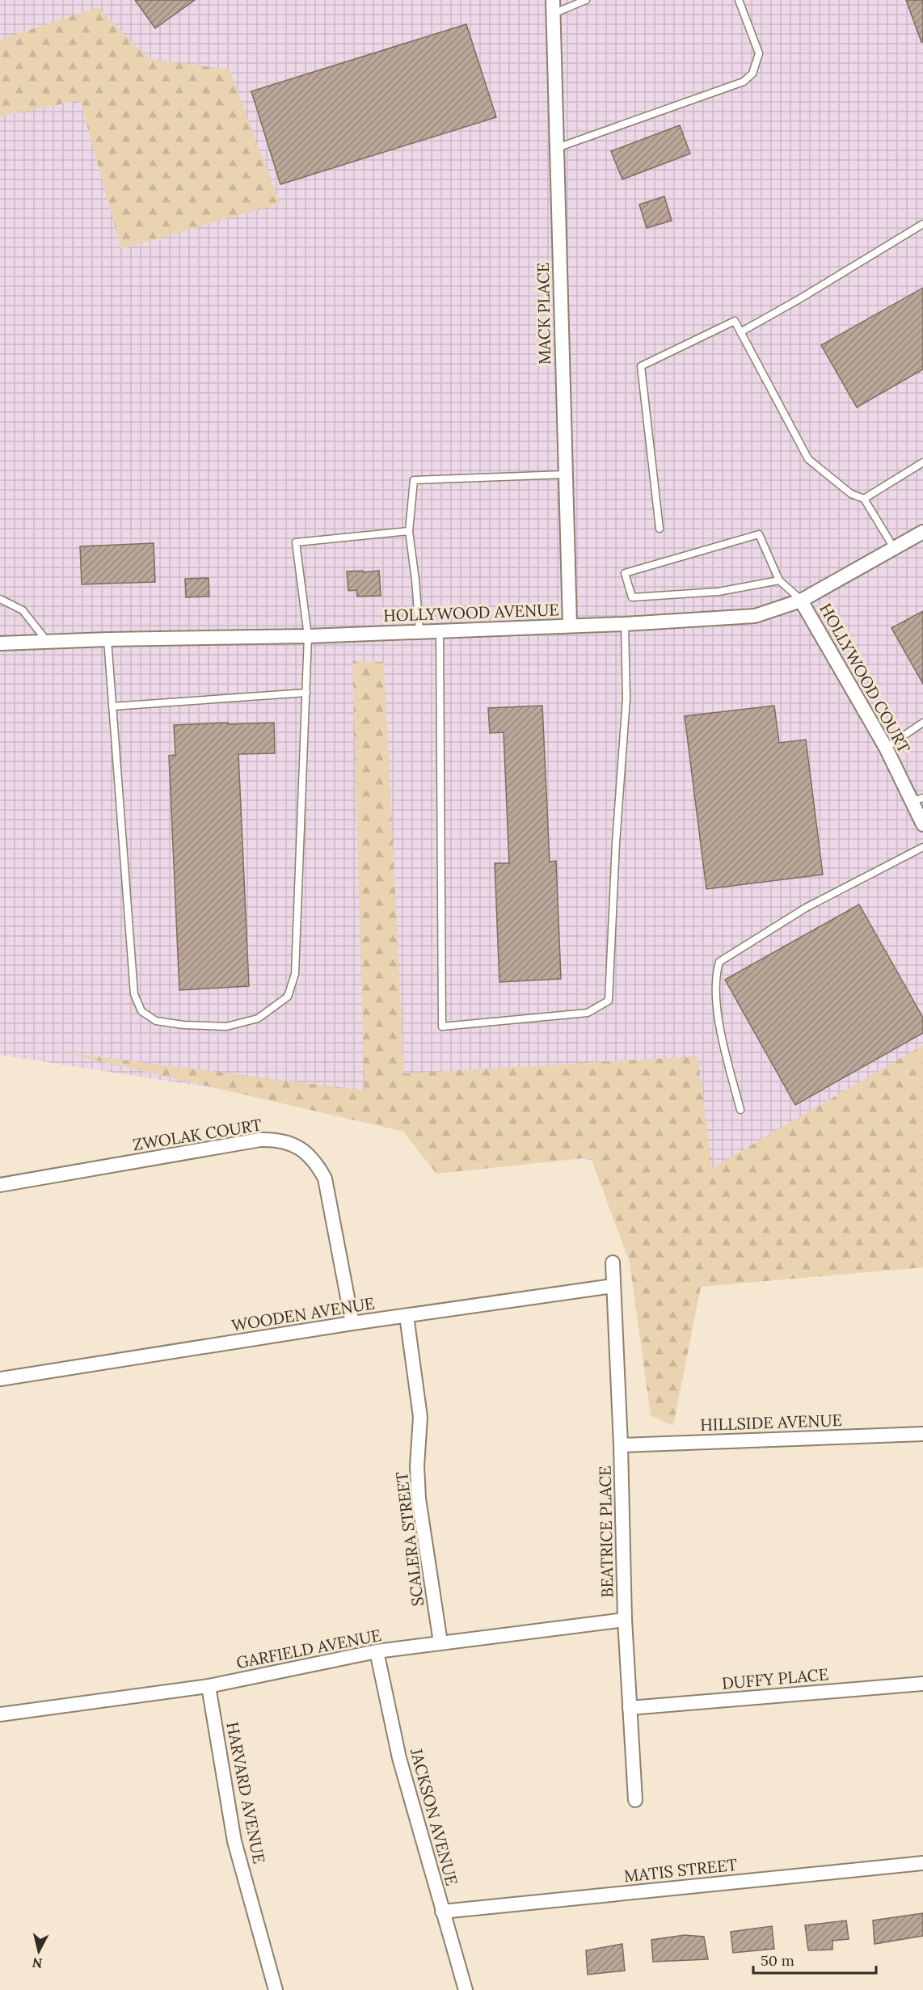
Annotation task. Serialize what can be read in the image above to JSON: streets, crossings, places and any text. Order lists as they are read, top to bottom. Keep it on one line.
{"streets":{"street":["MACK PLACE","HOLLYWOOD AVENUE","HOLLYWOOD COURT","ZWOLAK COURT","WOODEN AVENUE","HILLSIDE AVENUE","BEATRICE PLACE","SCALERA STREET","GARFIELD AVENUE","DUFFY PLACE","HARVARD AVENUE","JACKSON AVENUE","MATIS STREET"]},"crossings":[["MACK PLACE","HOLLYWOOD AVENUE"],["HOLLYWOOD AVENUE","HOLLYWOOD COURT"],["ZWOLAK COURT","WOODEN AVENUE"],["WOODEN AVENUE","BEATRICE PLACE"],["WOODEN AVENUE","SCALERA STREET"],["HILLSIDE AVENUE","BEATRICE PLACE"],["BEATRICE PLACE","GARFIELD AVENUE"],["BEATRICE PLACE","DUFFY PLACE"],["SCALERA STREET","GARFIELD AVENUE"],["GARFIELD AVENUE","HARVARD AVENUE"],["GARFIELD AVENUE","JACKSON AVENUE"],["JACKSON AVENUE","MATIS STREET"]],"scale_bar":"50 m","north":"bottom"}
